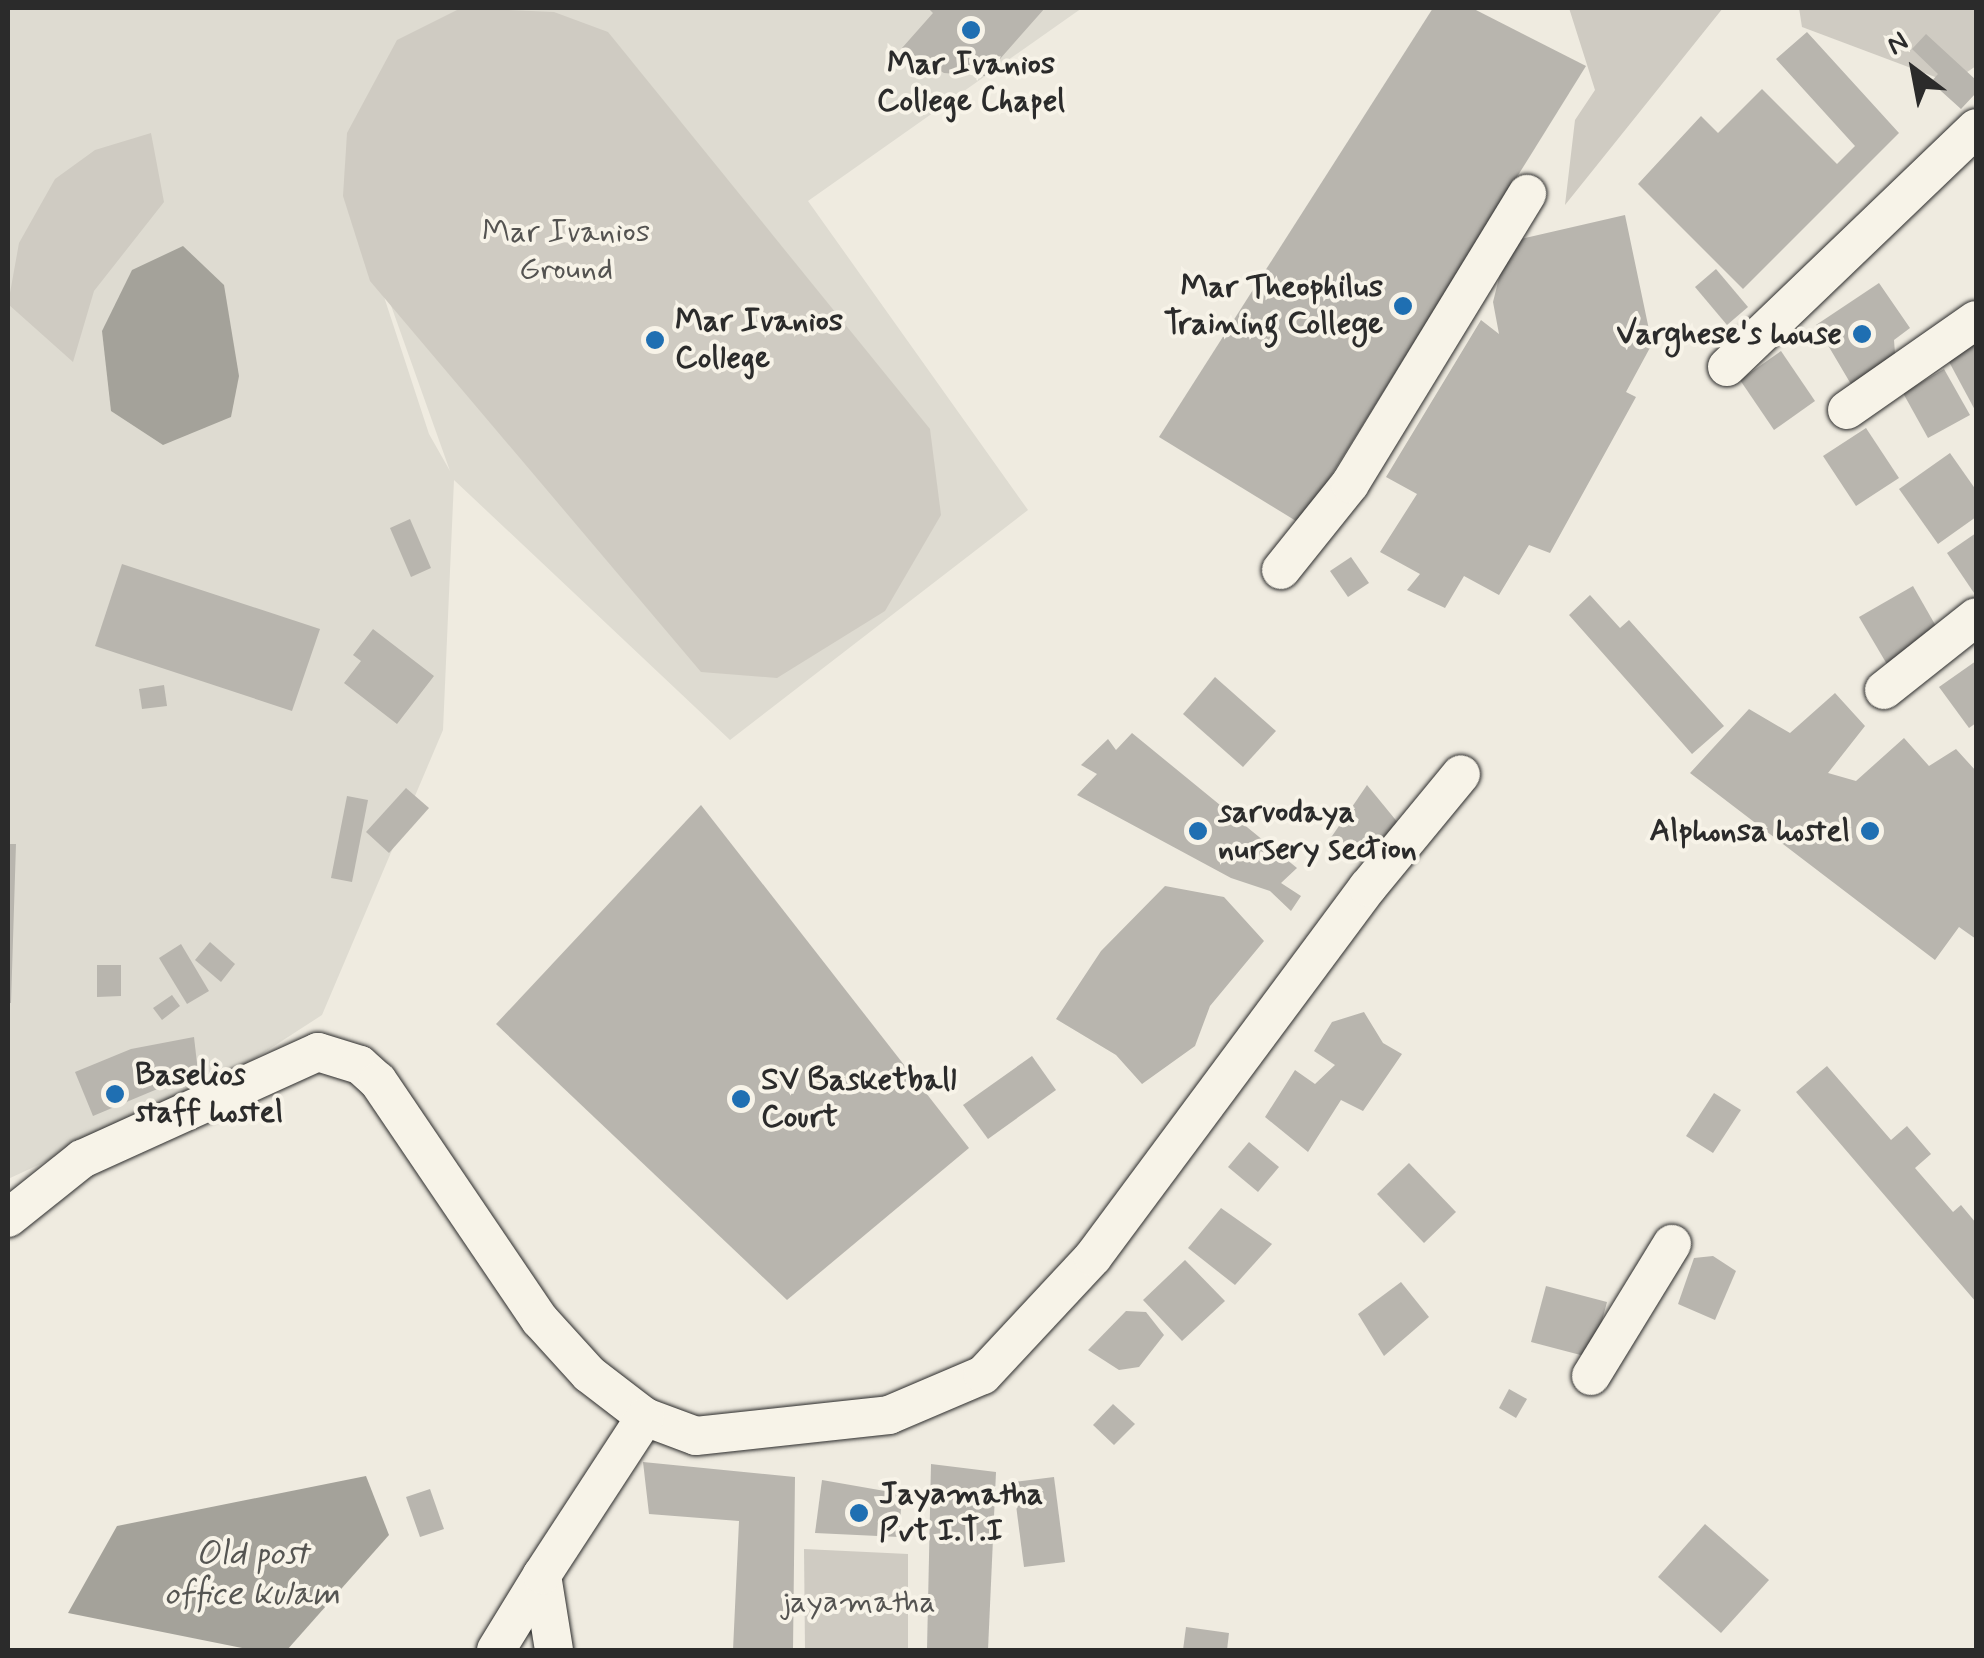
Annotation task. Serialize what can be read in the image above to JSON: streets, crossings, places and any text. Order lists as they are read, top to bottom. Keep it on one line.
{"water":["Old post office kulam"],"parks":["Mar Ivanios Ground","jayamatha"],"places":["Mar Ivanios College Chapel","Mar Theophilus Training College","Varghese's house","Mar Ivanios College","sarvodaya nursery section","Alphonsa hostel","Baselios staff hostel","SV Basketball Court","Jayamatha Pvt I.T.I"],"north":"top left"}
